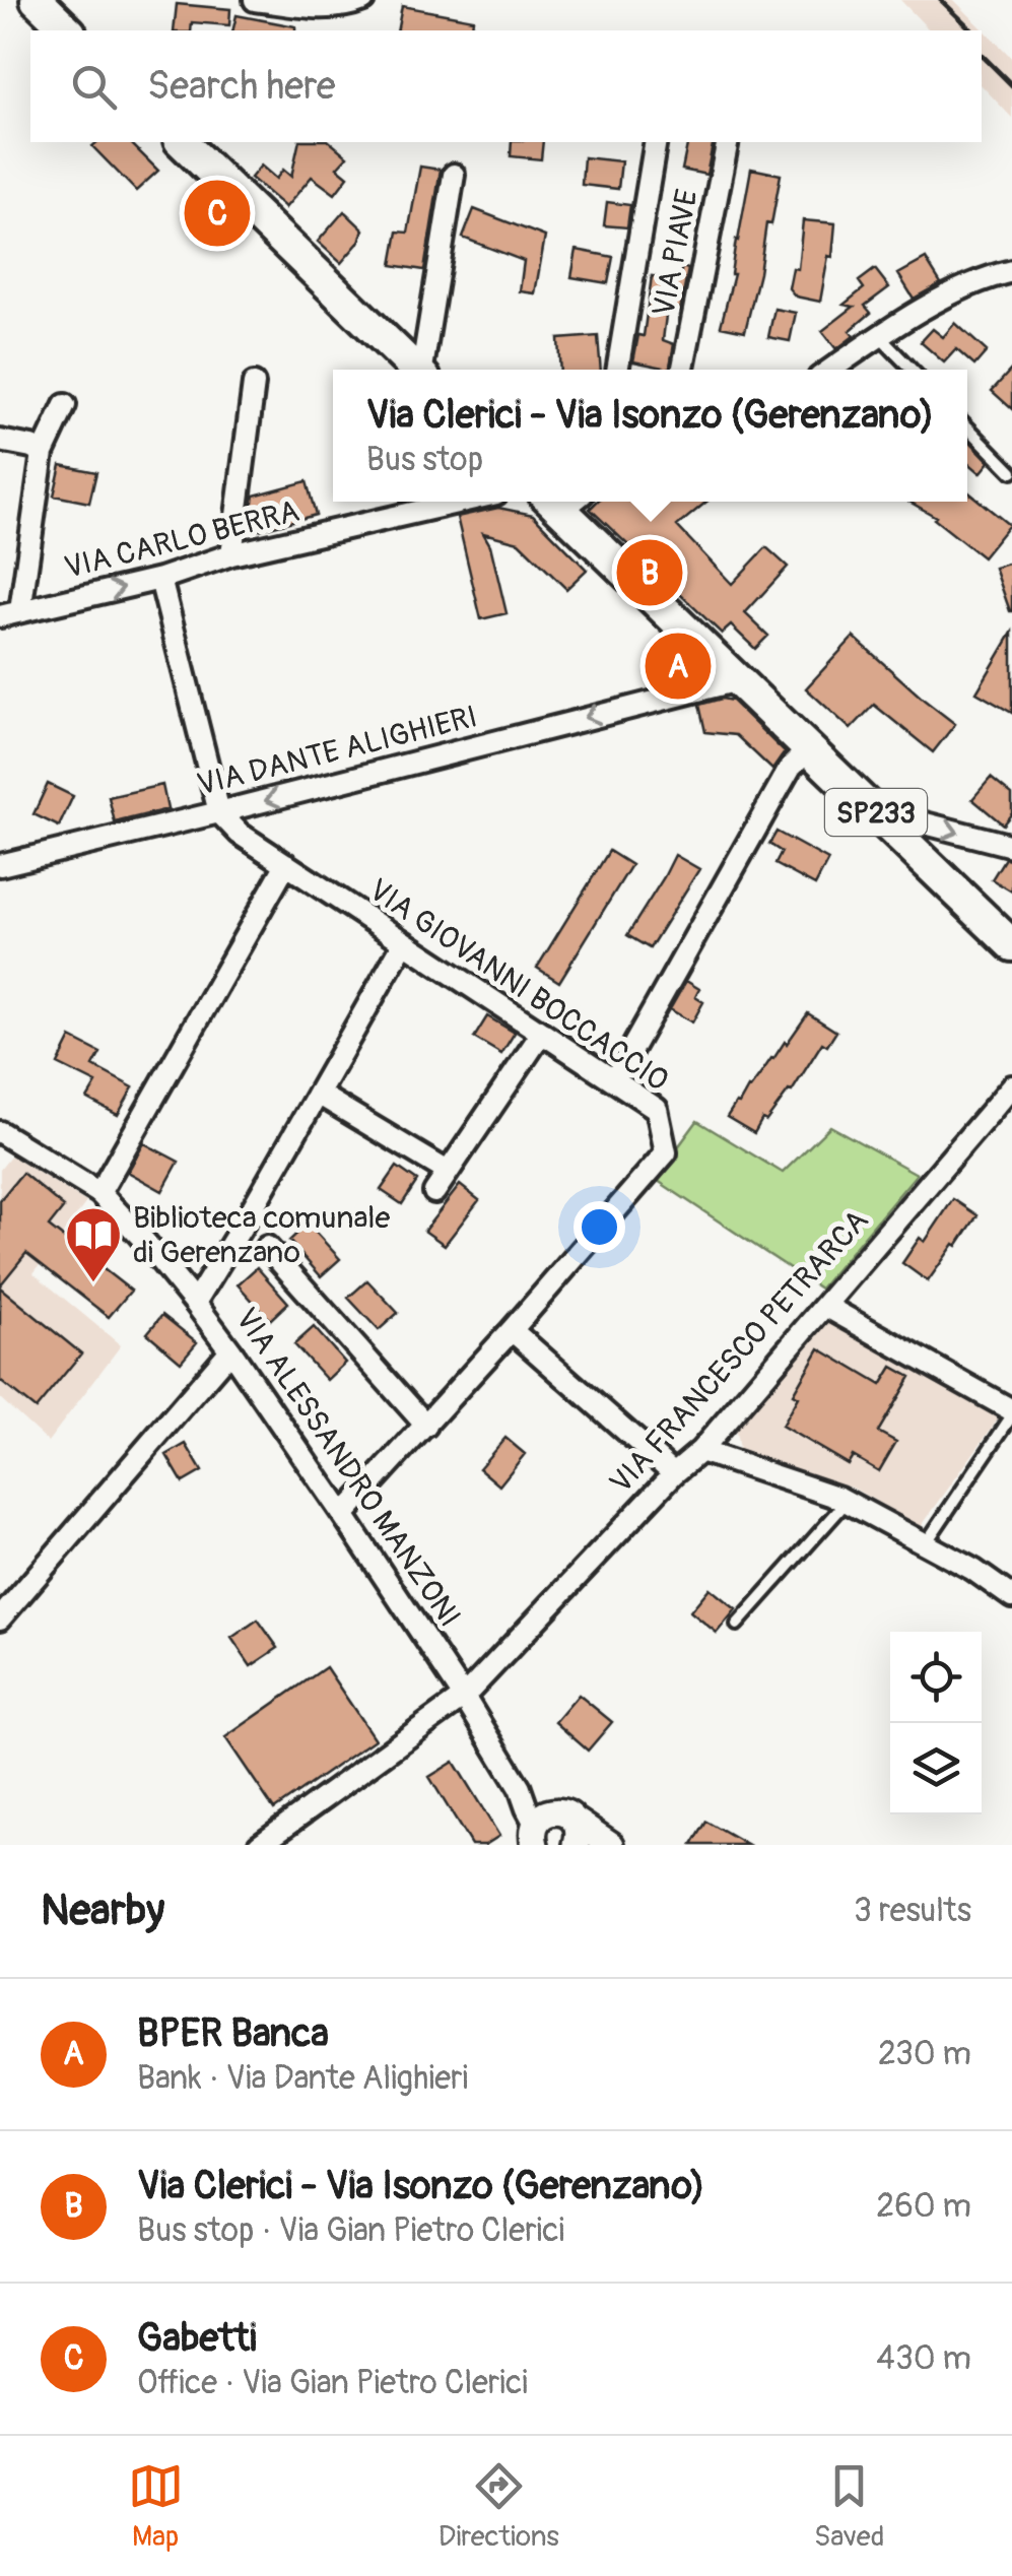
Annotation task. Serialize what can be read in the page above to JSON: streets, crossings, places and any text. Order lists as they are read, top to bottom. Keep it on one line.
{"streets":{"main road":["SP233"],"street":["VIA PIAVE","VIA CARLO BERRA","VIA DANTE ALIGHIERI","VIA GIOVANNI BOCCACCIO","VIA FRANCESCO PETRARCA","VIA ALESSANDRO MANZONI"]},"crossings":[["VIA DANTE ALIGHIERI","SP233"],["VIA DANTE ALIGHIERI","VIA GIOVANNI BOCCACCIO"],["VIA GIOVANNI BOCCACCIO","VIA ALESSANDRO MANZONI"],["VIA FRANCESCO PETRARCA","VIA ALESSANDRO MANZONI"]],"one_way":["VIA DANTE ALIGHIERI"],"places":{"library":["Biblioteca comunale di Gerenzano"]},"page":{"search":"Search here","pins":["C","B","A"],"popup":["Via Clerici - Via Isonzo (Gerenzano)","Bus stop"],"heading":["Nearby","3 results"],"list":[{"mark":"A","name":"BPER Banca","note":"Bank · Via Dante Alighieri","value":"230 m"},{"mark":"B","name":"Via Clerici - Via Isonzo (Gerenzano)","note":"Bus stop · Via Gian Pietro Clerici","value":"260 m"},{"mark":"C","name":"Gabetti","note":"Office · Via Gian Pietro Clerici","value":"430 m"}],"nav":["Map","Directions","Saved"]}}
